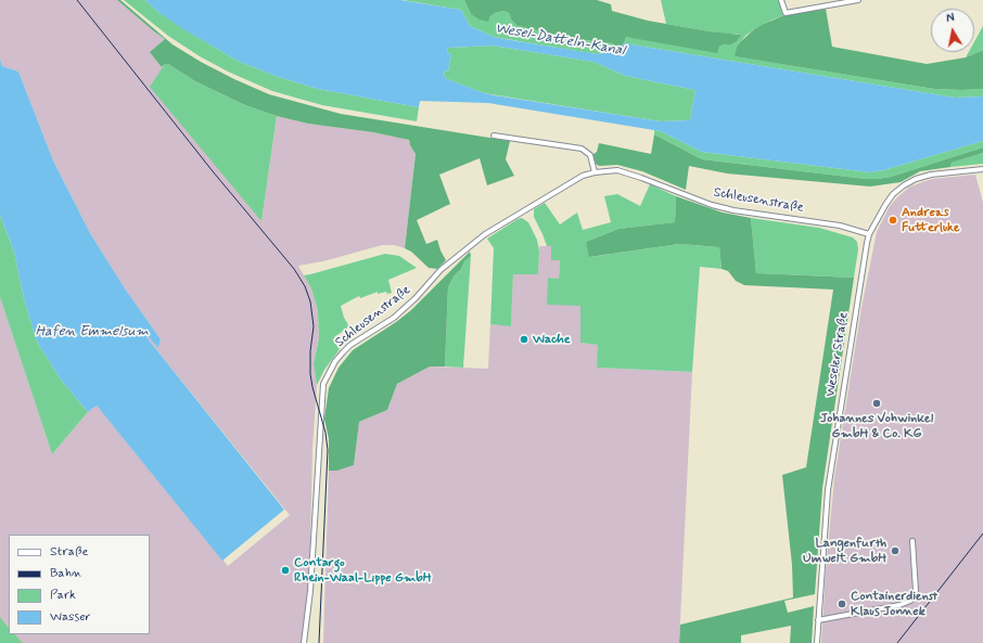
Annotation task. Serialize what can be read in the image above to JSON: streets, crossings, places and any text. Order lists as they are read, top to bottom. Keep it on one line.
{"streets":{"street":["Schleusenstraße","Weseler Straße"]},"crossings":[["Schleusenstraße","Weseler Straße"]],"water":["Wesel-Datteln-Kanal","Hafen Emmelsum"],"places":["Andreas Futterluke","Wache","Johannes Vohwinkel GmbH & Co. KG","Langenfurth Umwelt GmbH","Contargo Rhein-Waal-Lippe GmbH","Containerdienst Klaus Jonnek"],"legend":["Straße","Bahn","Park","Wasser"],"north":"top"}
